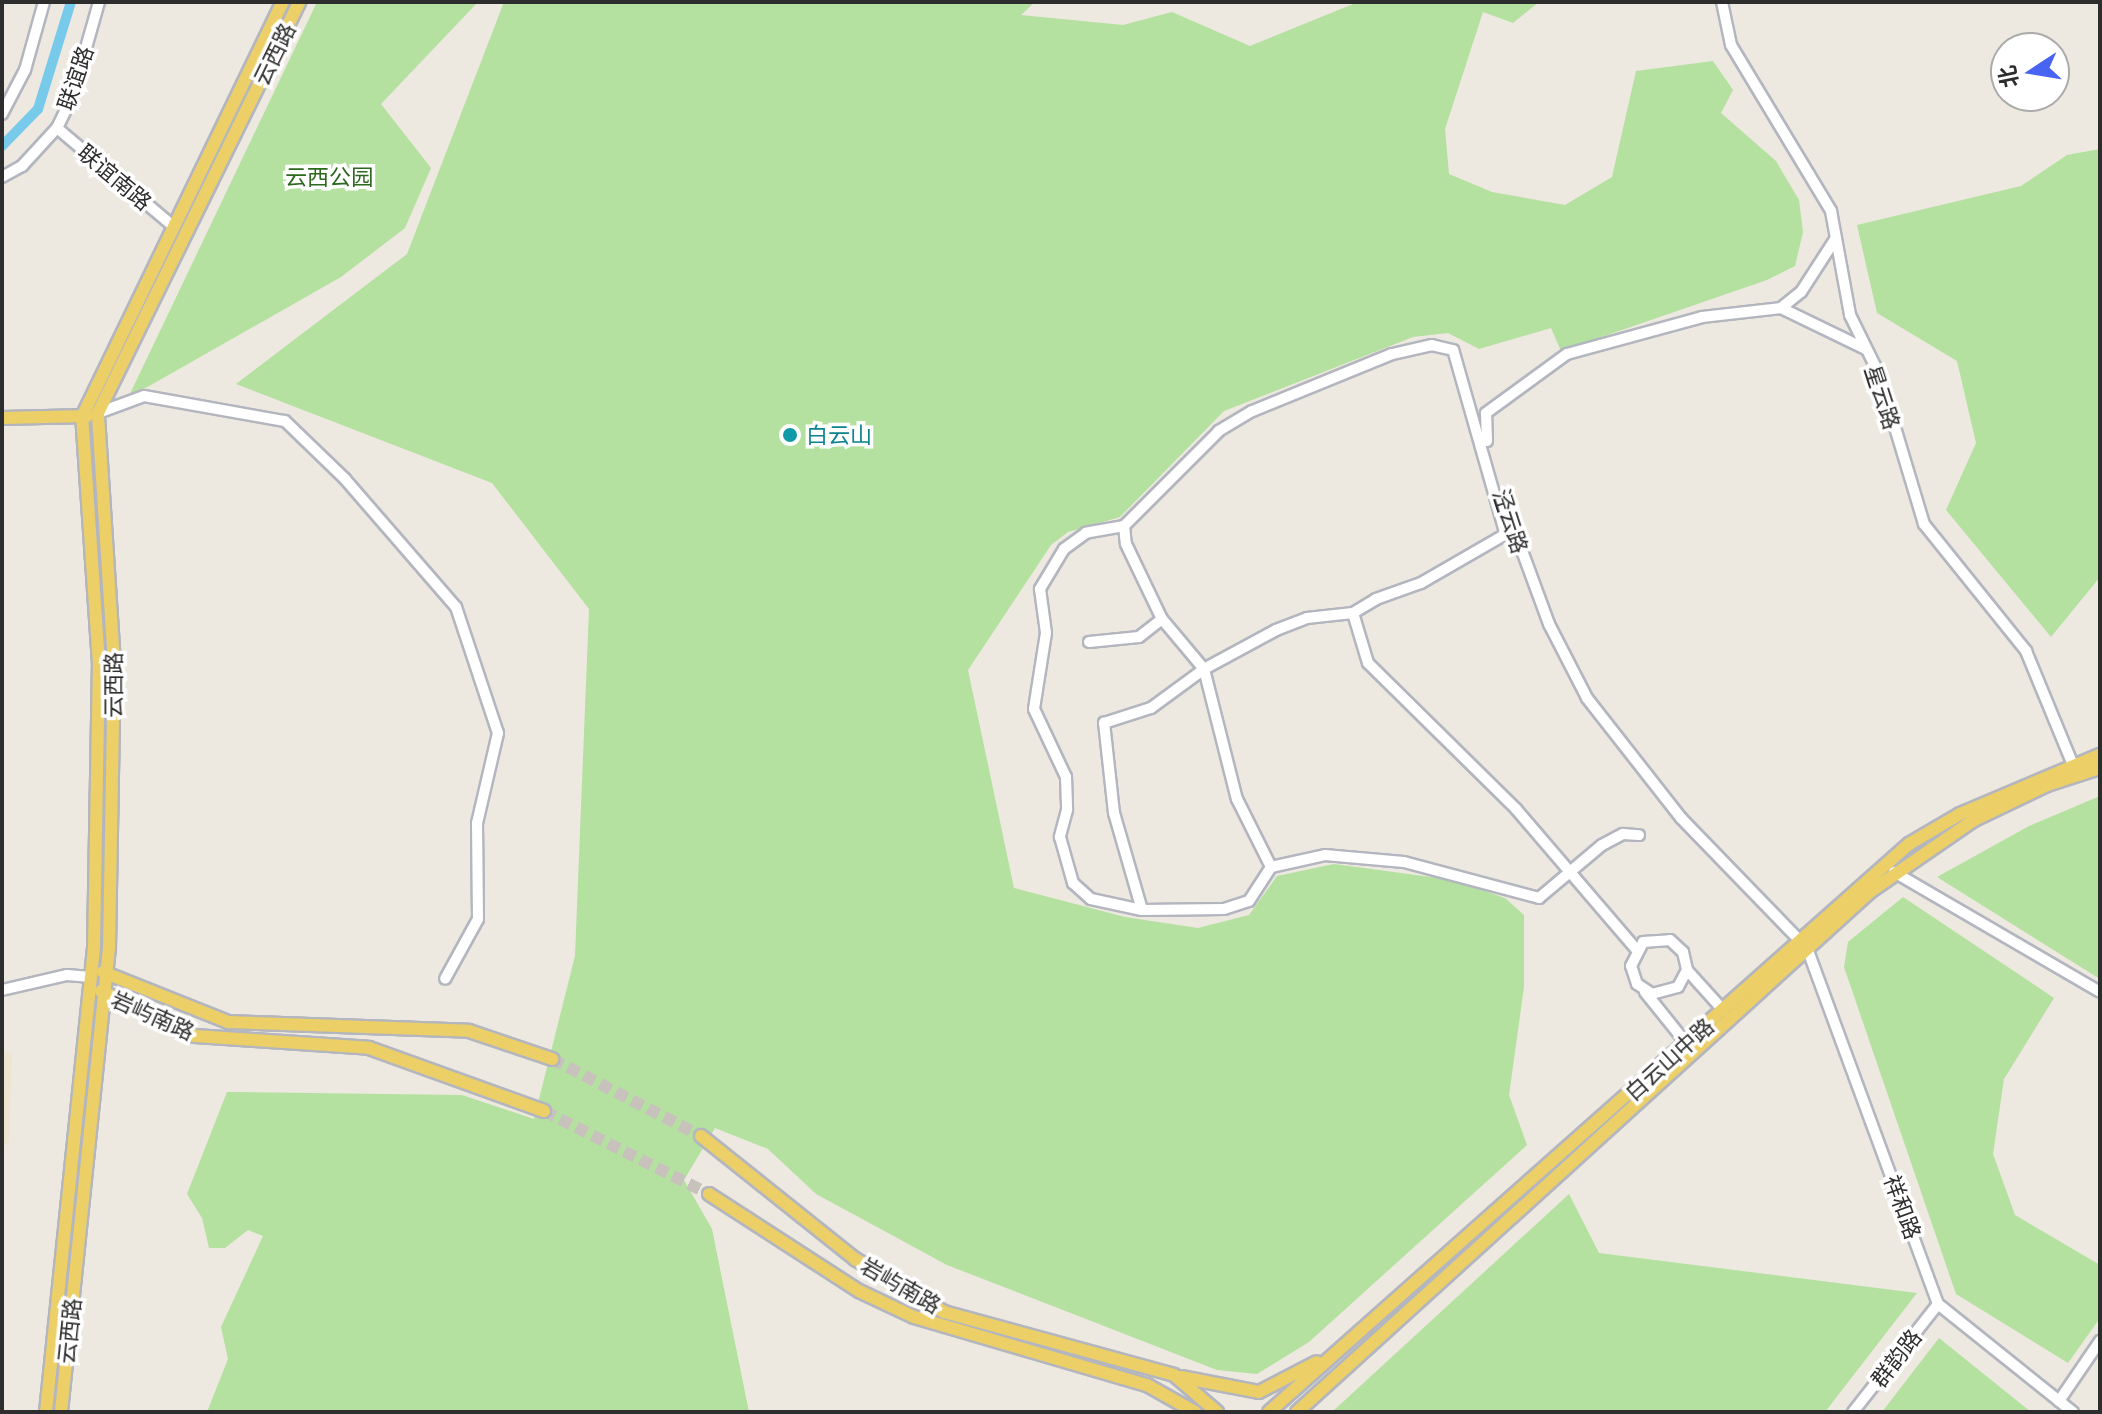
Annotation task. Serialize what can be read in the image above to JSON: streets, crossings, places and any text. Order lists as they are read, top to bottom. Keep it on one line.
{"streets":{"main road":["云西路","岩屿南路","白云山中路"],"street":["联谊路","联谊南路","星云路","泾云路","祥和路","群韵路"]},"crossings":[["云西路","联谊南路"],["云西路","岩屿南路"],["联谊路","联谊南路"],["星云路","白云山中路"],["泾云路","白云山中路"],["泾云路","祥和路"],["白云山中路","祥和路"],["祥和路","群韵路"]],"parks":["云西公园"],"places":["白云山"],"north":"left"}
